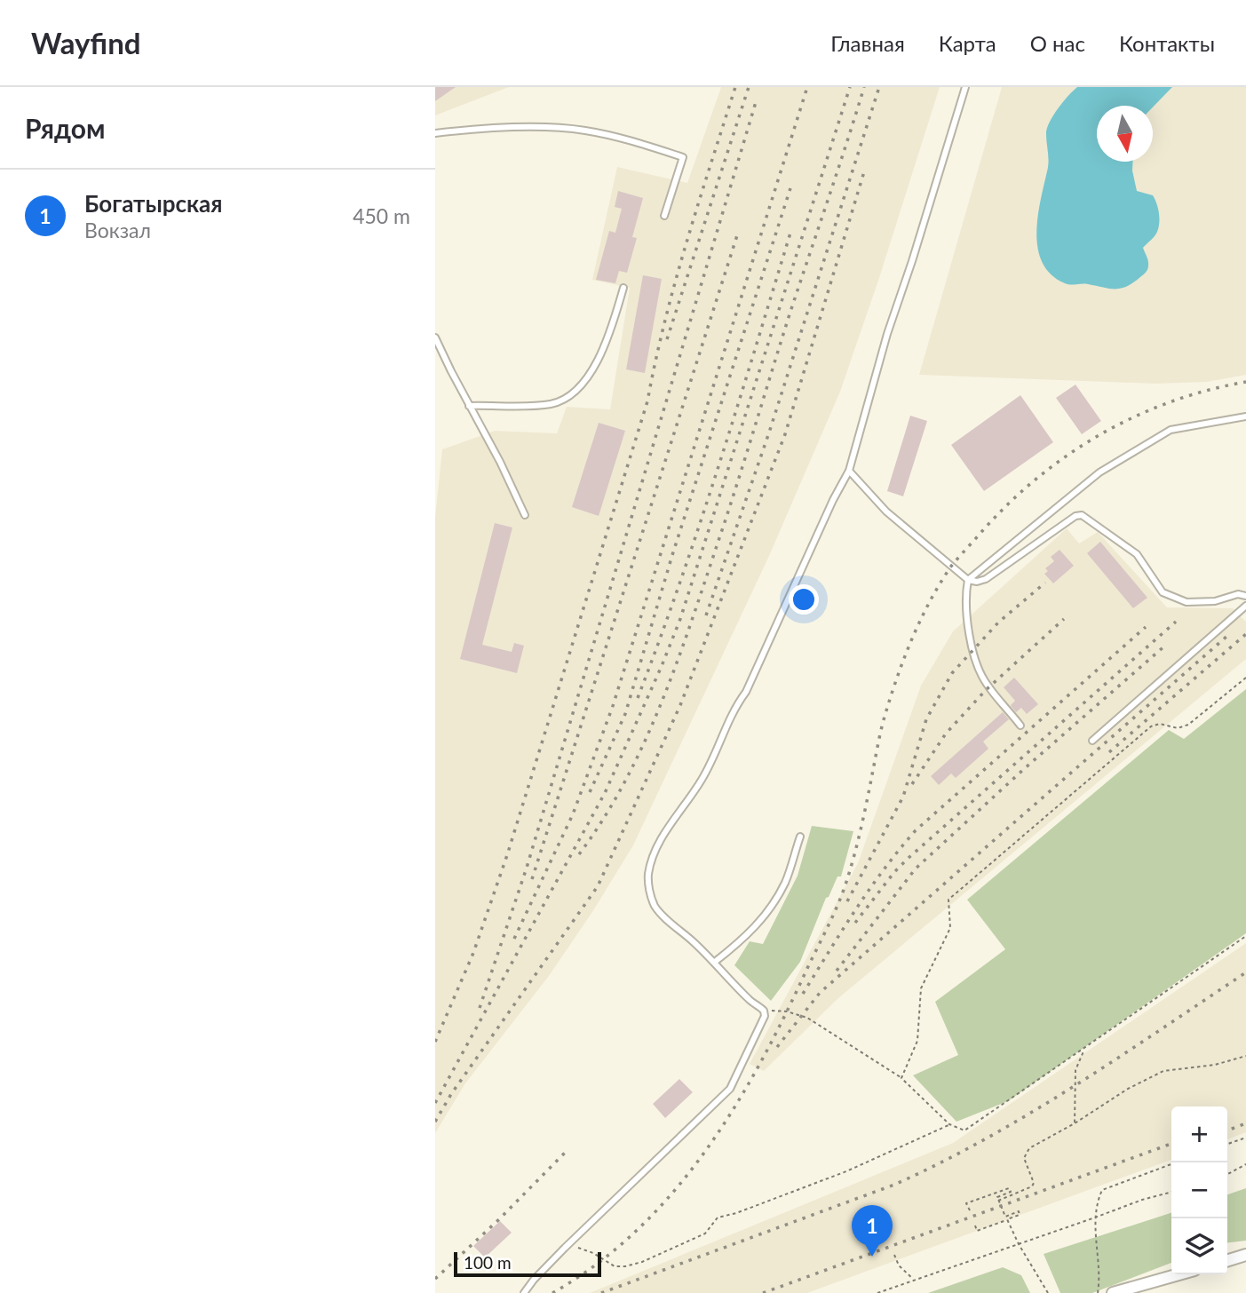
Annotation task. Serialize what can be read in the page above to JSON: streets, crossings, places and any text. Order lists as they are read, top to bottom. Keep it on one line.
{"scale_bar":"100 m","north":"bottom","page":{"header":"Wayfind","nav":["Главная","Карта","О нас","Контакты"],"heading":"Рядом","list":[{"mark":"1","name":"Богатырская","note":"Вокзал","value":"450 m"}],"map_buttons":["+","−"],"pins":"1","scale":"100 m"}}
